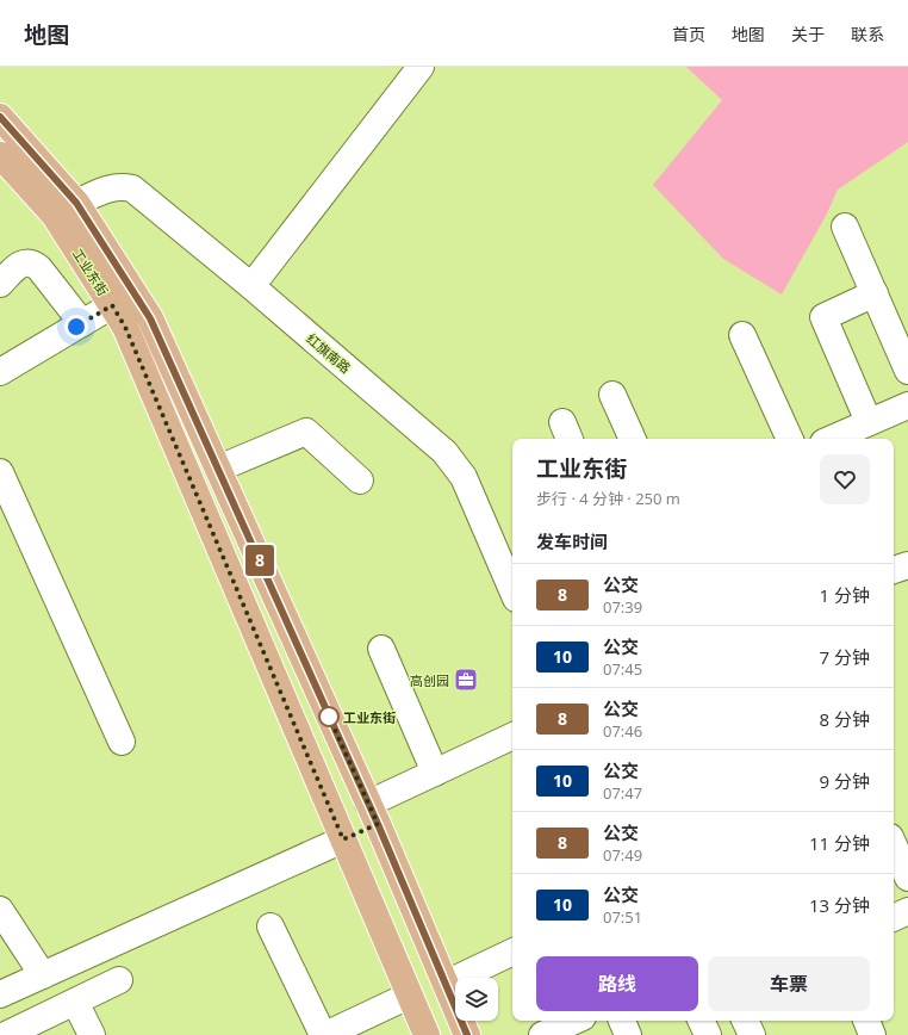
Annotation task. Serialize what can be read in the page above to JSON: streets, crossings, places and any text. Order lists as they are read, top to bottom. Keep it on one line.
{"streets":{"main road":["工业东街"],"street":["红旗南路"]},"crossings":[["工业东街","红旗南路"]],"places":{"office":["高创园"],"other":["工业东街"]},"lines":["bus line 8"],"page":{"header":"地图","nav":["首页","地图","关于","联系"],"on_map":"8","heading":[["工业东街","步行 · 4 分钟 · 250 m"],"发车时间"],"list":[{"mark":"8","name":"公交","note":"07:39","value":"1 分钟"},{"mark":"10","name":"公交","note":"07:45","value":"7 分钟"},{"mark":"8","name":"公交","note":"07:46","value":"8 分钟"},{"mark":"10","name":"公交","note":"07:47","value":"9 分钟"},{"mark":"8","name":"公交","note":"07:49","value":"11 分钟"},{"mark":"10","name":"公交","note":"07:51","value":"13 分钟"}],"buttons":["路线","车票"]}}
